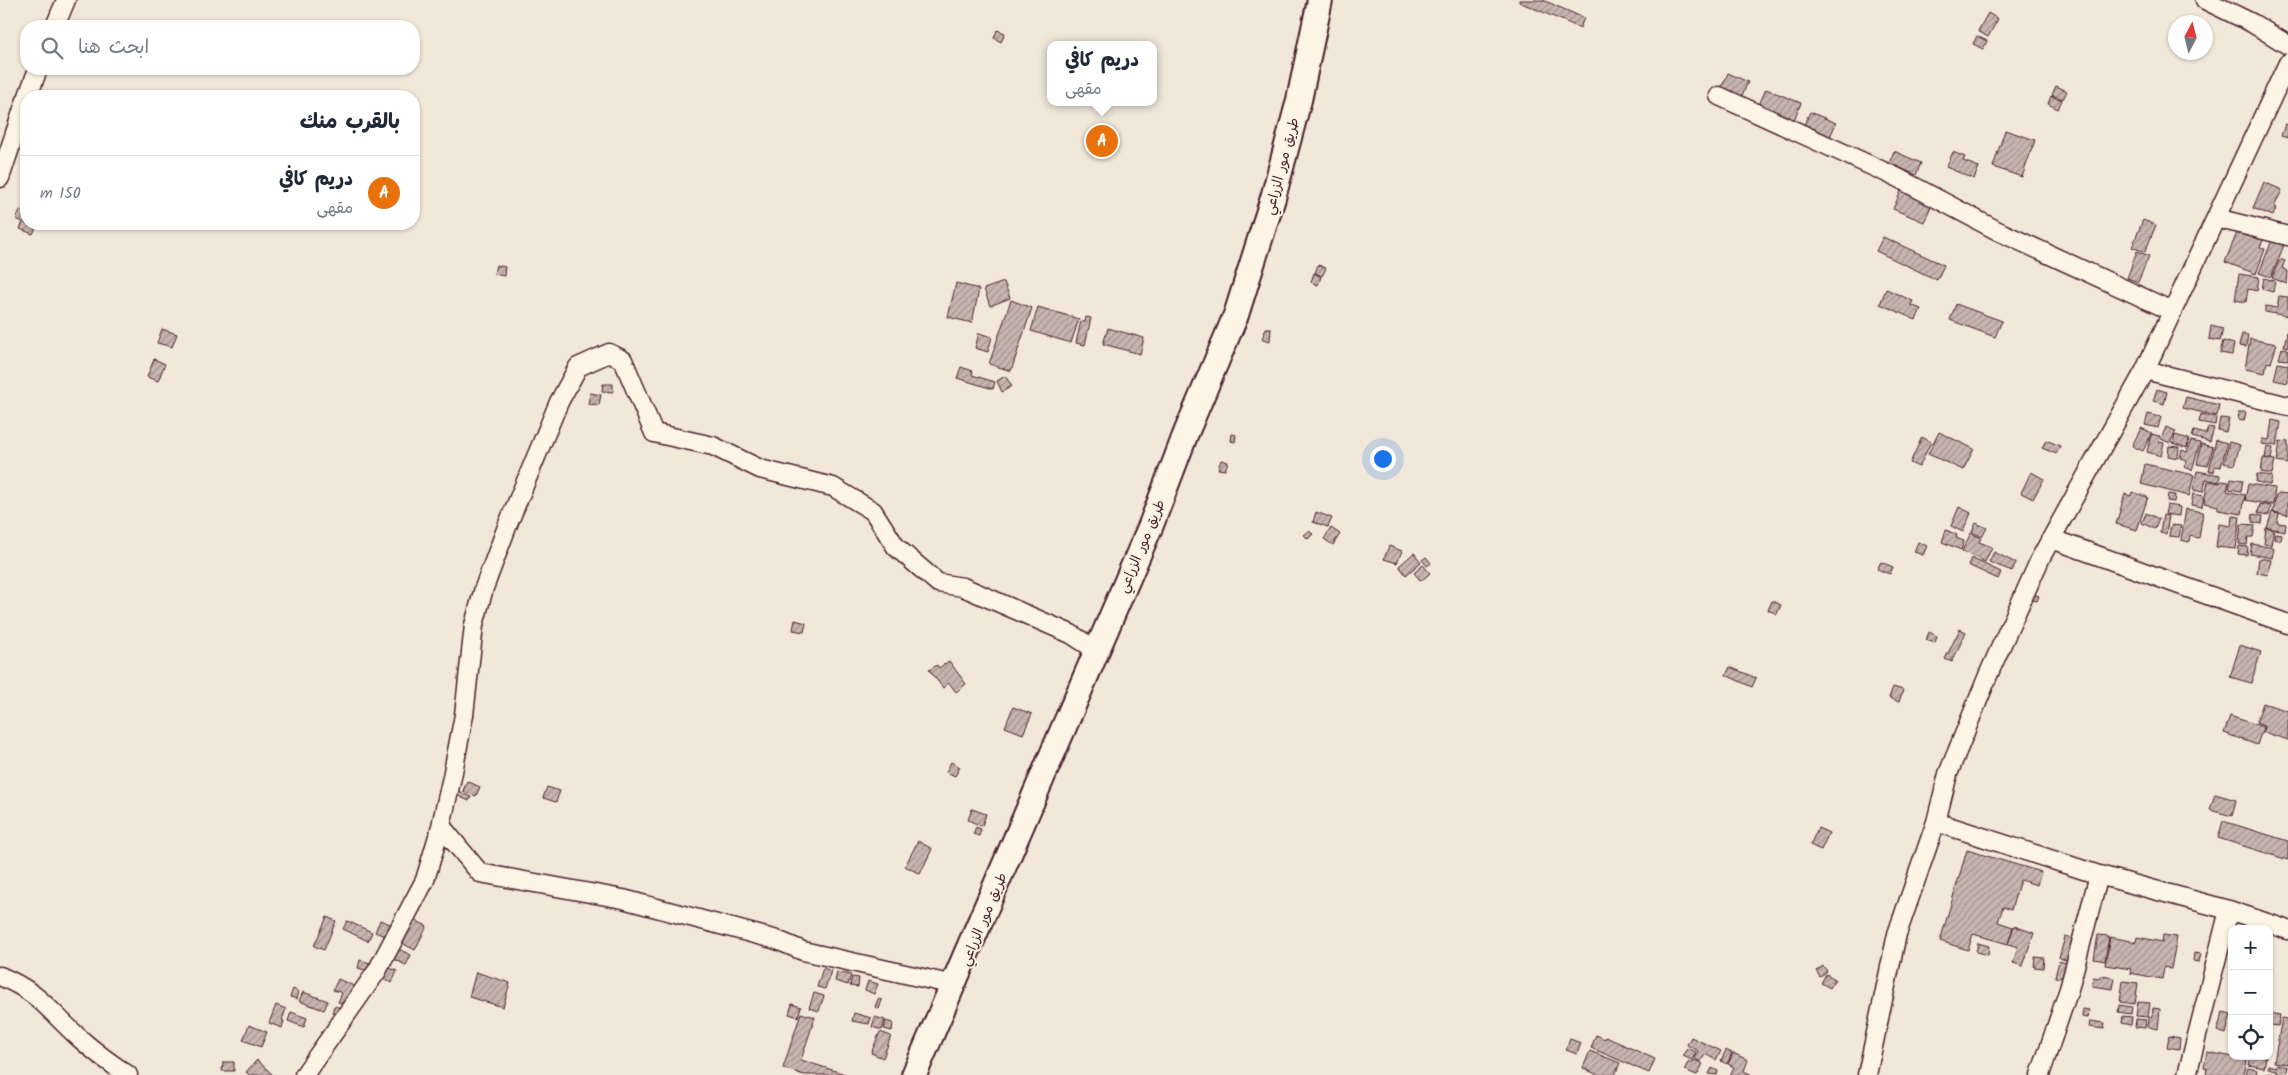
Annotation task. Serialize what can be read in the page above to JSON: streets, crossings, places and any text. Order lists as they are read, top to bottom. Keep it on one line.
{"streets":{"street":["طريق مور الزراعي"]},"north":"top","page":{"search":"ابحث هنا","popup":["دريم كافي","مقهى"],"heading":"بالقرب منك","pins":"A","list":[{"mark":"A","name":"دريم كافي","note":"مقهى","value":"150 m"}],"map_buttons":["+","−"]}}
